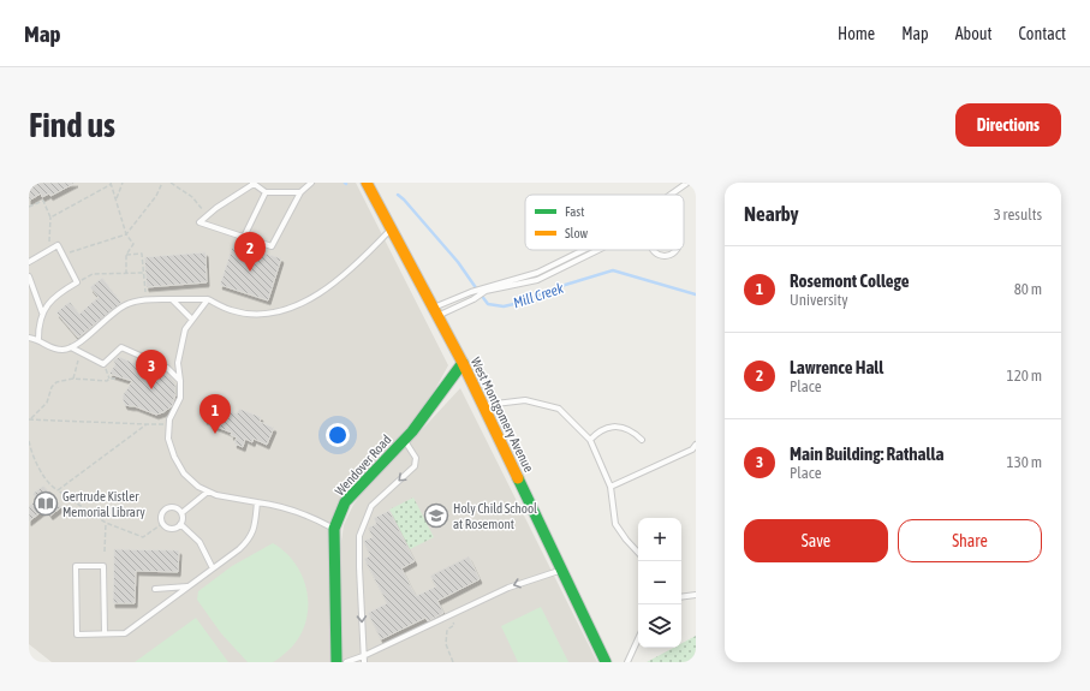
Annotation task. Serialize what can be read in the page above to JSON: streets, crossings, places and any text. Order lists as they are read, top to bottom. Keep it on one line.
{"streets":{"main road":["West Montgomery Avenue","Wendover Road"]},"crossings":[["West Montgomery Avenue","Wendover Road"]],"water":["Mill Creek"],"places":{"library":["Gertrude Kistler Memorial Library"],"school or university":["Holy Child School at Rosemont"]},"legend":["Fast","Slow"],"page":{"header":"Map","nav":["Home","Map","About","Contact"],"buttons":["Directions",["Save","Share"]],"title":"Find us","heading":["Nearby","3 results"],"pins":["2","3","1"],"list":[{"mark":"1","name":"Rosemont College","note":"University","value":"80 m"},{"mark":"2","name":"Lawrence Hall","note":"Place","value":"120 m"},{"mark":"3","name":"Main Building: Rathalla","note":"Place","value":"130 m"}],"map_buttons":["+","−"]}}
